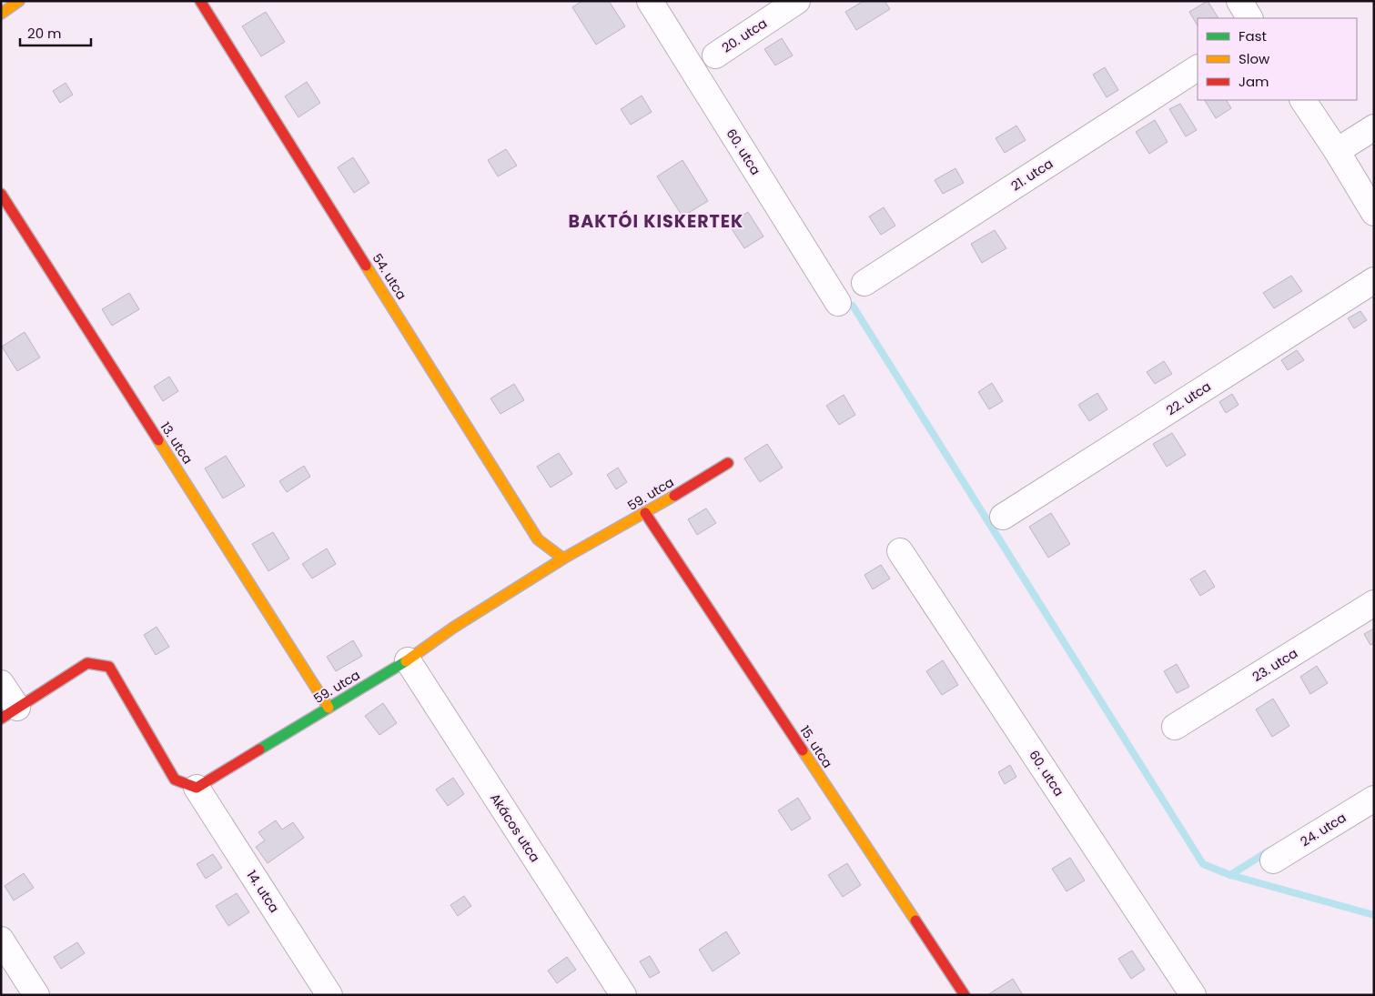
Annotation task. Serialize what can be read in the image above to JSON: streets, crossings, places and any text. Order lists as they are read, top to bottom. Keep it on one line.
{"streets":{"street":["20. utca","60. utca","21. utca","54. utca","22. utca","13. utca","59. utca","23. utca","15. utca","Akácos utca","24. utca","14. utca"]},"crossings":[["54. utca","59. utca"],["13. utca","59. utca"],["59. utca","15. utca"],["59. utca","Akácos utca"],["59. utca","14. utca"]],"districts":["BAKTÓI KISKERTEK"],"legend":["Fast","Slow","Jam"],"scale_bar":"20 m"}
